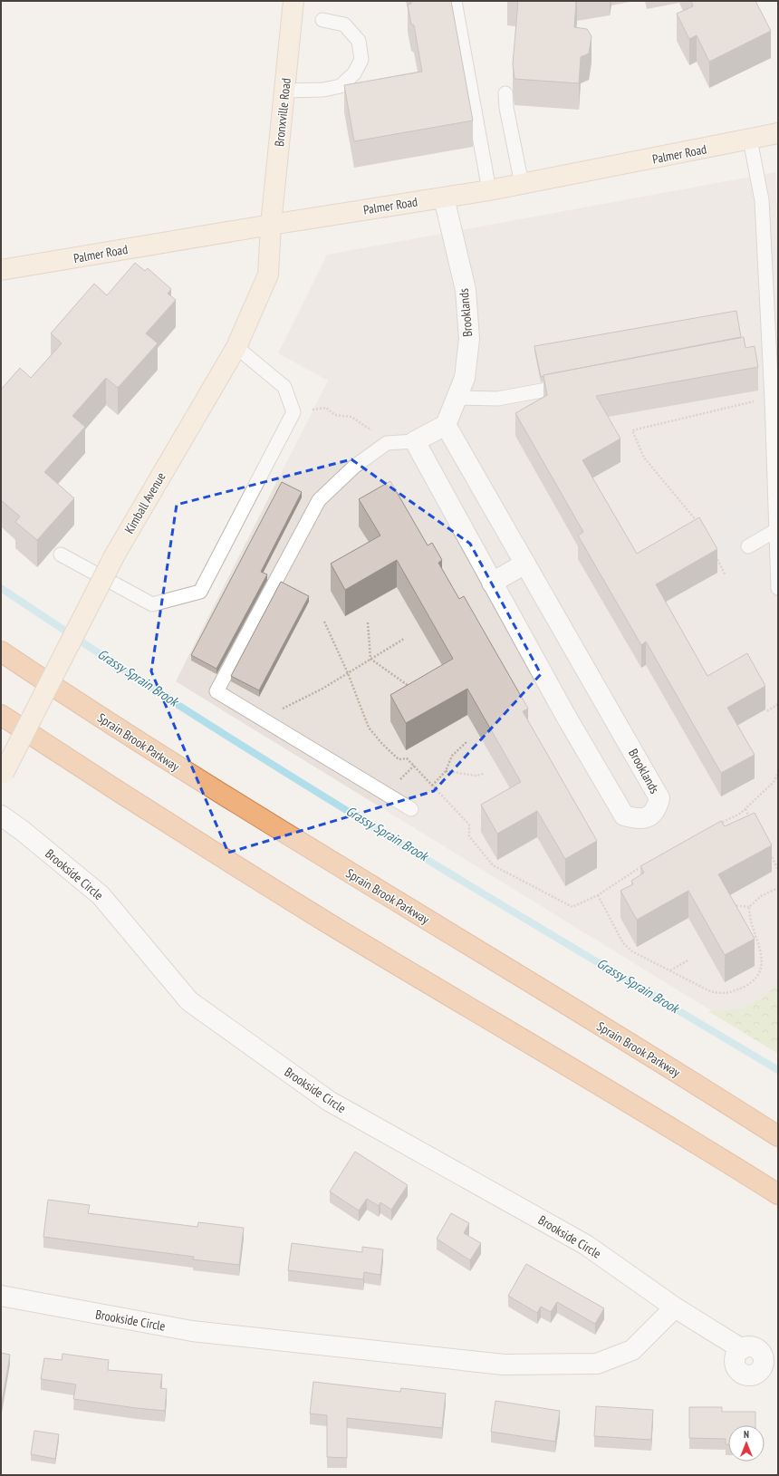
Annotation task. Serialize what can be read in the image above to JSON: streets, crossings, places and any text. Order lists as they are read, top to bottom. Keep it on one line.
{"streets":{"highway":["Sprain Brook Parkway"],"street":["Bronxville Road","Palmer Road","Brooklands","Kimball Avenue","Brookside Circle"]},"crossings":[["Bronxville Road","Palmer Road"],["Bronxville Road","Kimball Avenue"],["Palmer Road","Brooklands"],["Palmer Road","Kimball Avenue"]],"water":["Grassy Sprain Brook"],"north":"top"}
